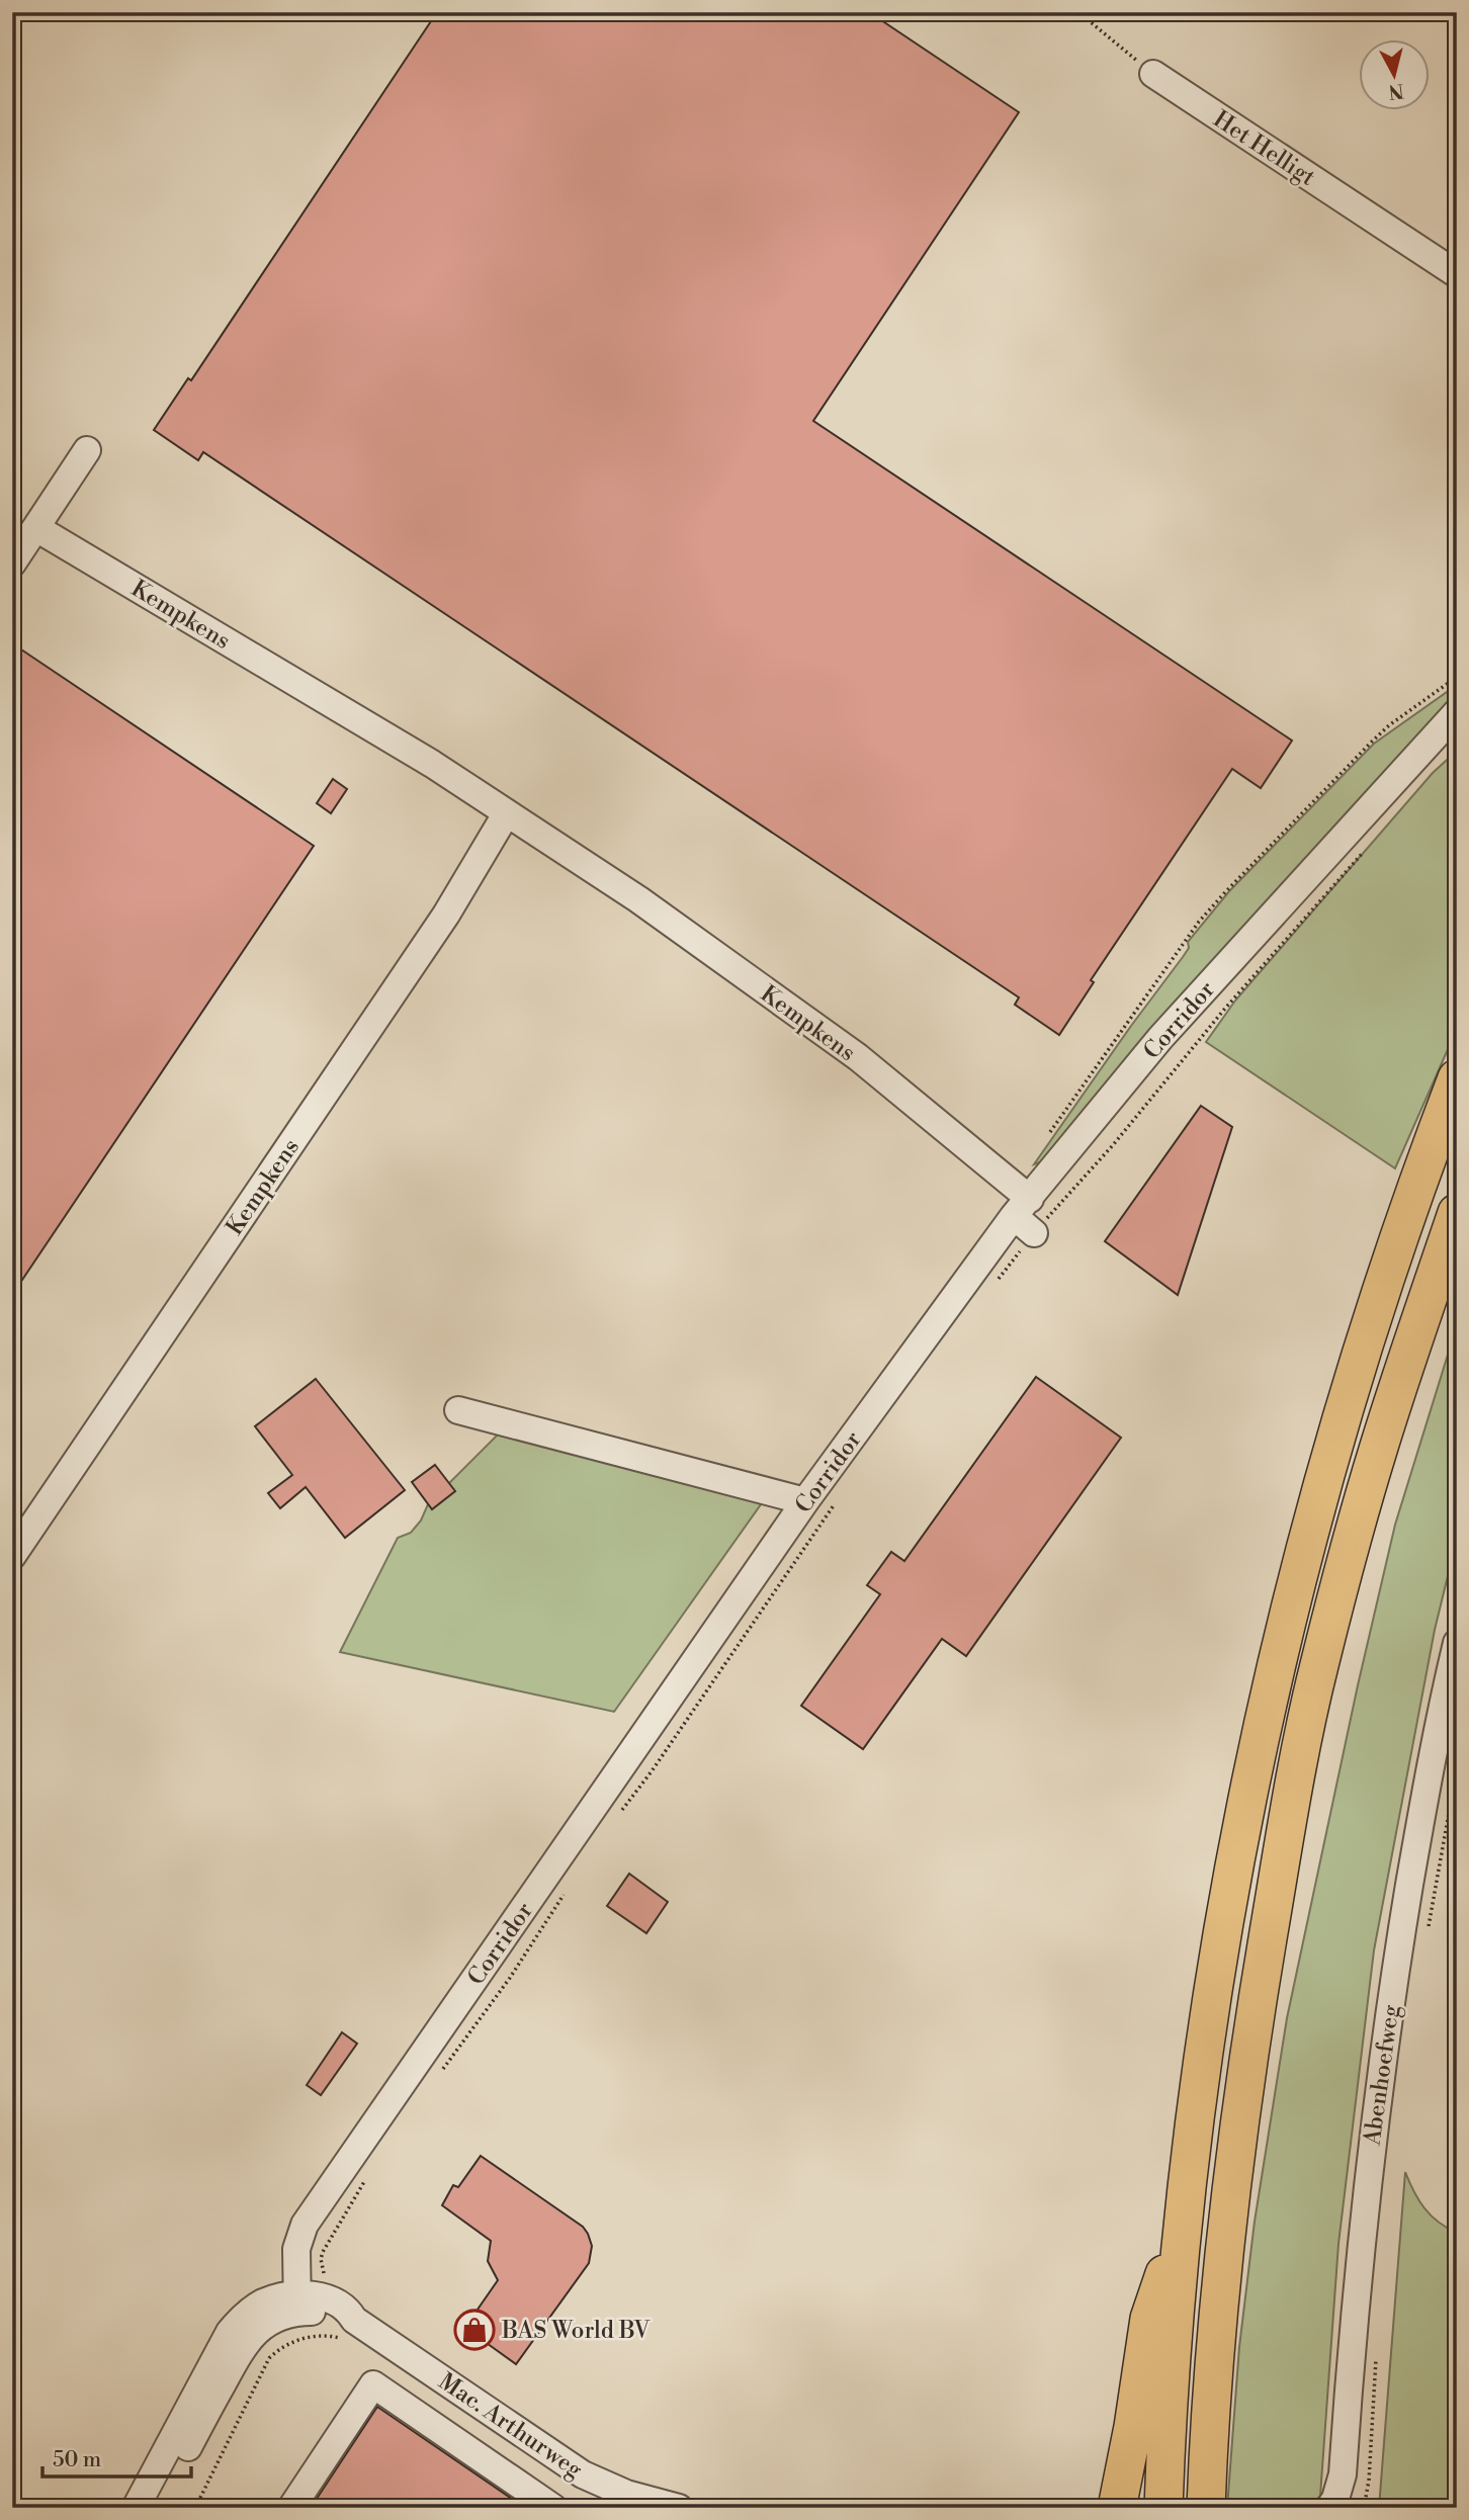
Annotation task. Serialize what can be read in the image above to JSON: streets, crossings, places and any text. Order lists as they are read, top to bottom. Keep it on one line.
{"streets":{"street":["Het Helligt","Kempkens","Corridor","Abenhoefweg","Mac. Arthurweg"]},"crossings":[["Kempkens","Corridor"],["Corridor","Mac. Arthurweg"]],"places":{"shop":["BAS World BV"]},"scale_bar":"50 m","north":"bottom"}
